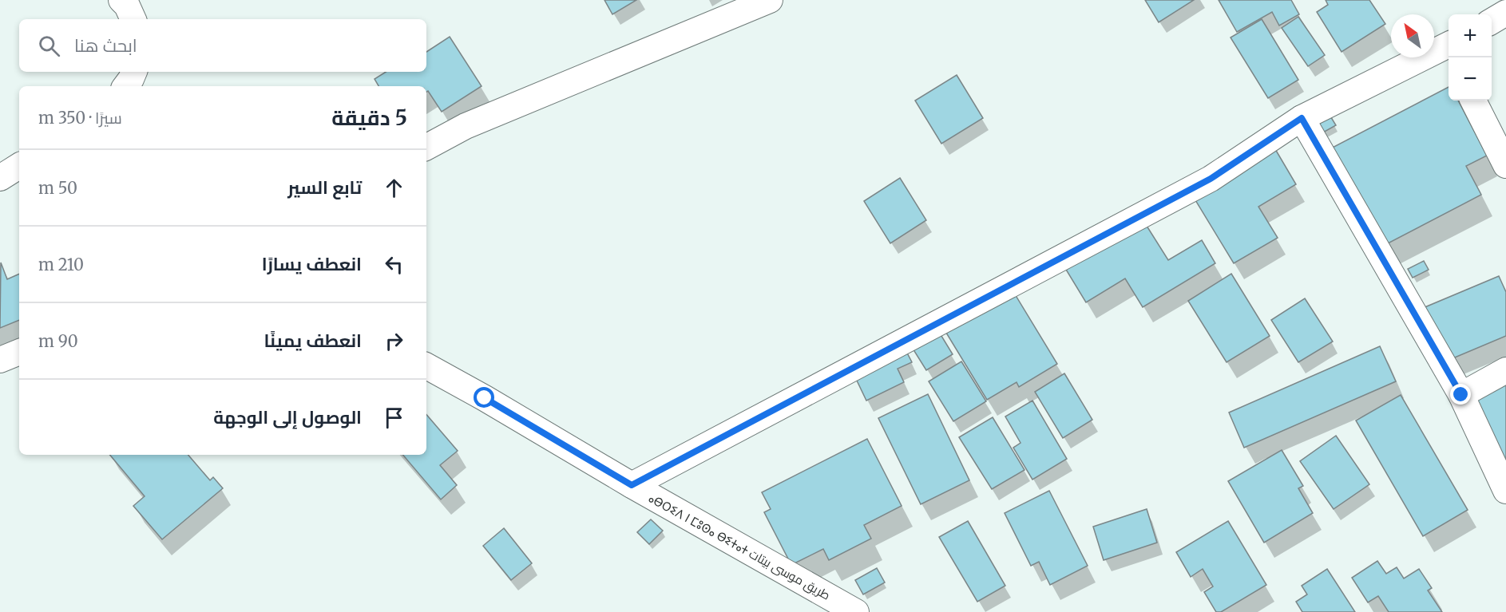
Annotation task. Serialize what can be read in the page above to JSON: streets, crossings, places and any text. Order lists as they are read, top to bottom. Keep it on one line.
{"streets":{"street":["ⴰⴱⵔⵉⴷ ⵏ ⵎⵓⵙⴰ ⴱⵉⵜⴰⵜ طريق موسى بيتات"]},"north":"top left","page":{"map_buttons":["+","−"],"search":"ابحث هنا","heading":["5 دقيقة","سيرًا · 350 m"],"list":[["تابع السير","50 m"],["انعطف يسارًا","210 m"],["انعطف يمينًا","90 m"],"الوصول إلى الوجهة"]}}
